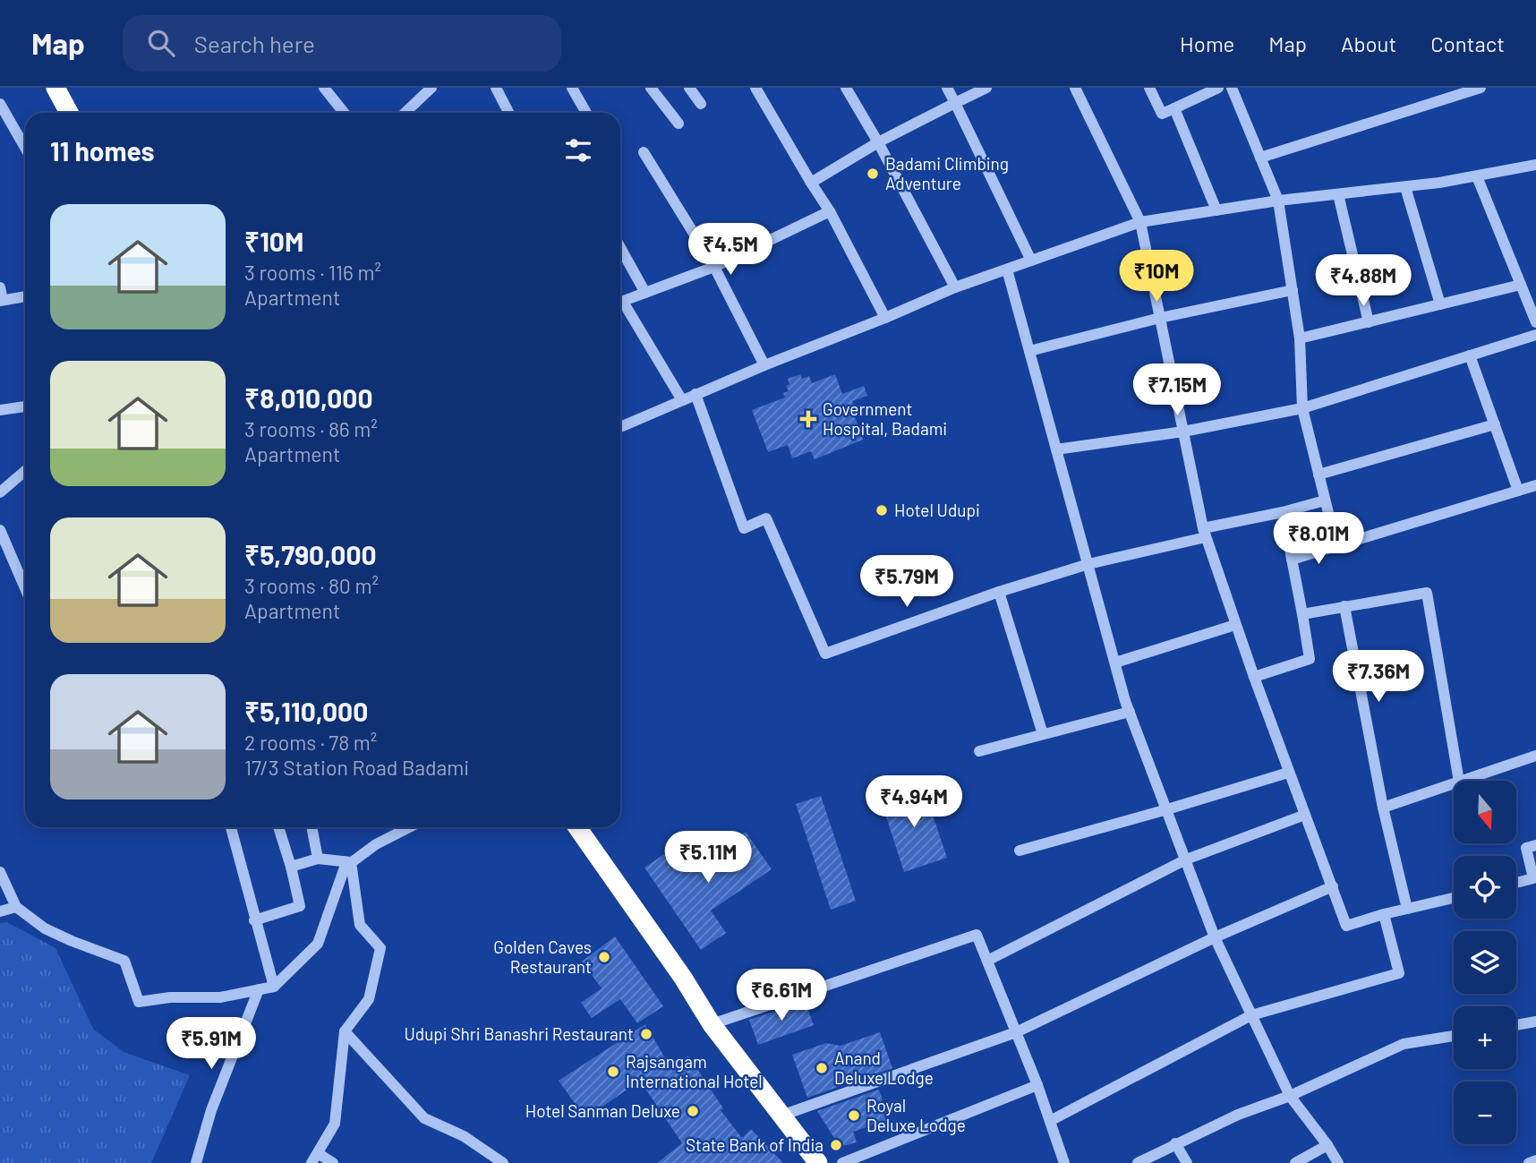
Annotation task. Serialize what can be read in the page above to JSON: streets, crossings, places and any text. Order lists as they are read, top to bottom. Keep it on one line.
{"places":{"other":["Badami Climbing Adventure","Hotel Udupi","Golden Caves Restaurant","Udupi Shri Banashri Restaurant","Anand Deluxe Lodge","Rajsangam International Hotel","Hotel Sanman Deluxe","Royal Deluxe Lodge","State Bank of India"],"health":["Government Hospital, Badami"]},"north":"bottom","page":{"header":"Map","search":"Search here","nav":["Home","Map","About","Contact"],"heading":"11 homes","list":[{"name":"₹10M","note":"3 rooms · 116 m² · Apartment"},{"name":"₹8,010,000","note":"3 rooms · 86 m² · Apartment"},{"name":"₹5,790,000","note":"3 rooms · 80 m² · Apartment"},{"name":"₹5,110,000","note":"2 rooms · 78 m² · 17/3 Station Road Badami"}],"price":["₹4.5M","₹10M","₹4.88M","₹7.15M","₹8.01M","₹5.79M","₹7.36M","₹4.94M","₹5.11M","₹6.61M","₹5.91M"],"map_buttons":["+","−"]}}
